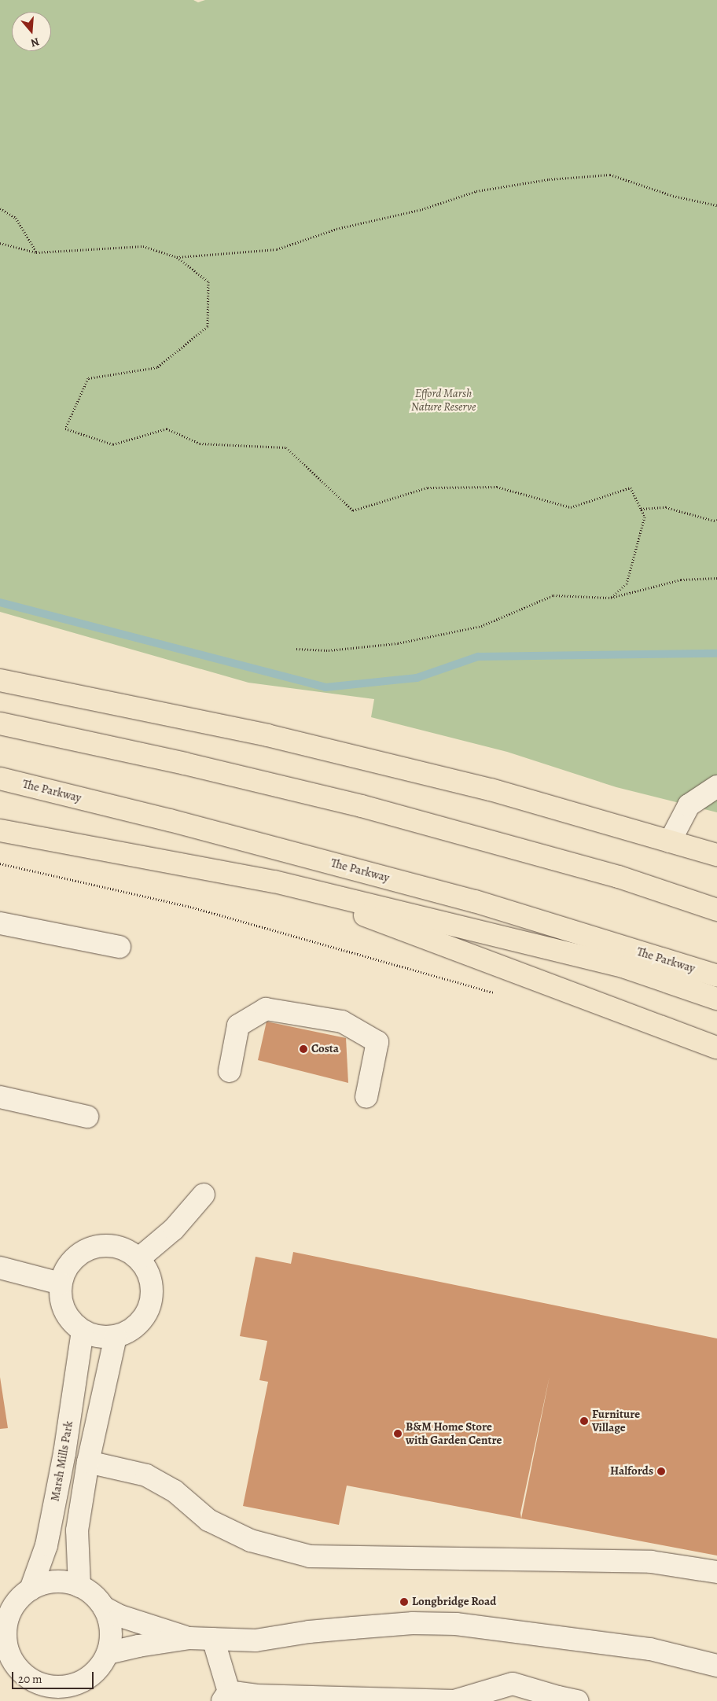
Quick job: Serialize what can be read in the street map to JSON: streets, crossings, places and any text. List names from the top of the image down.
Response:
{
  "streets": {
    "highway": ["The Parkway"],
    "street": ["Marsh Mills Park"]
  },
  "parks": ["Efford Marsh Nature Reserve"],
  "places": [
    "Costa",
    "Furniture Village",
    "B&M Home Store with Garden Centre",
    "Halfords",
    "Longbridge Road"
  ],
  "scale_bar": "20 m",
  "north": "bottom"
}
